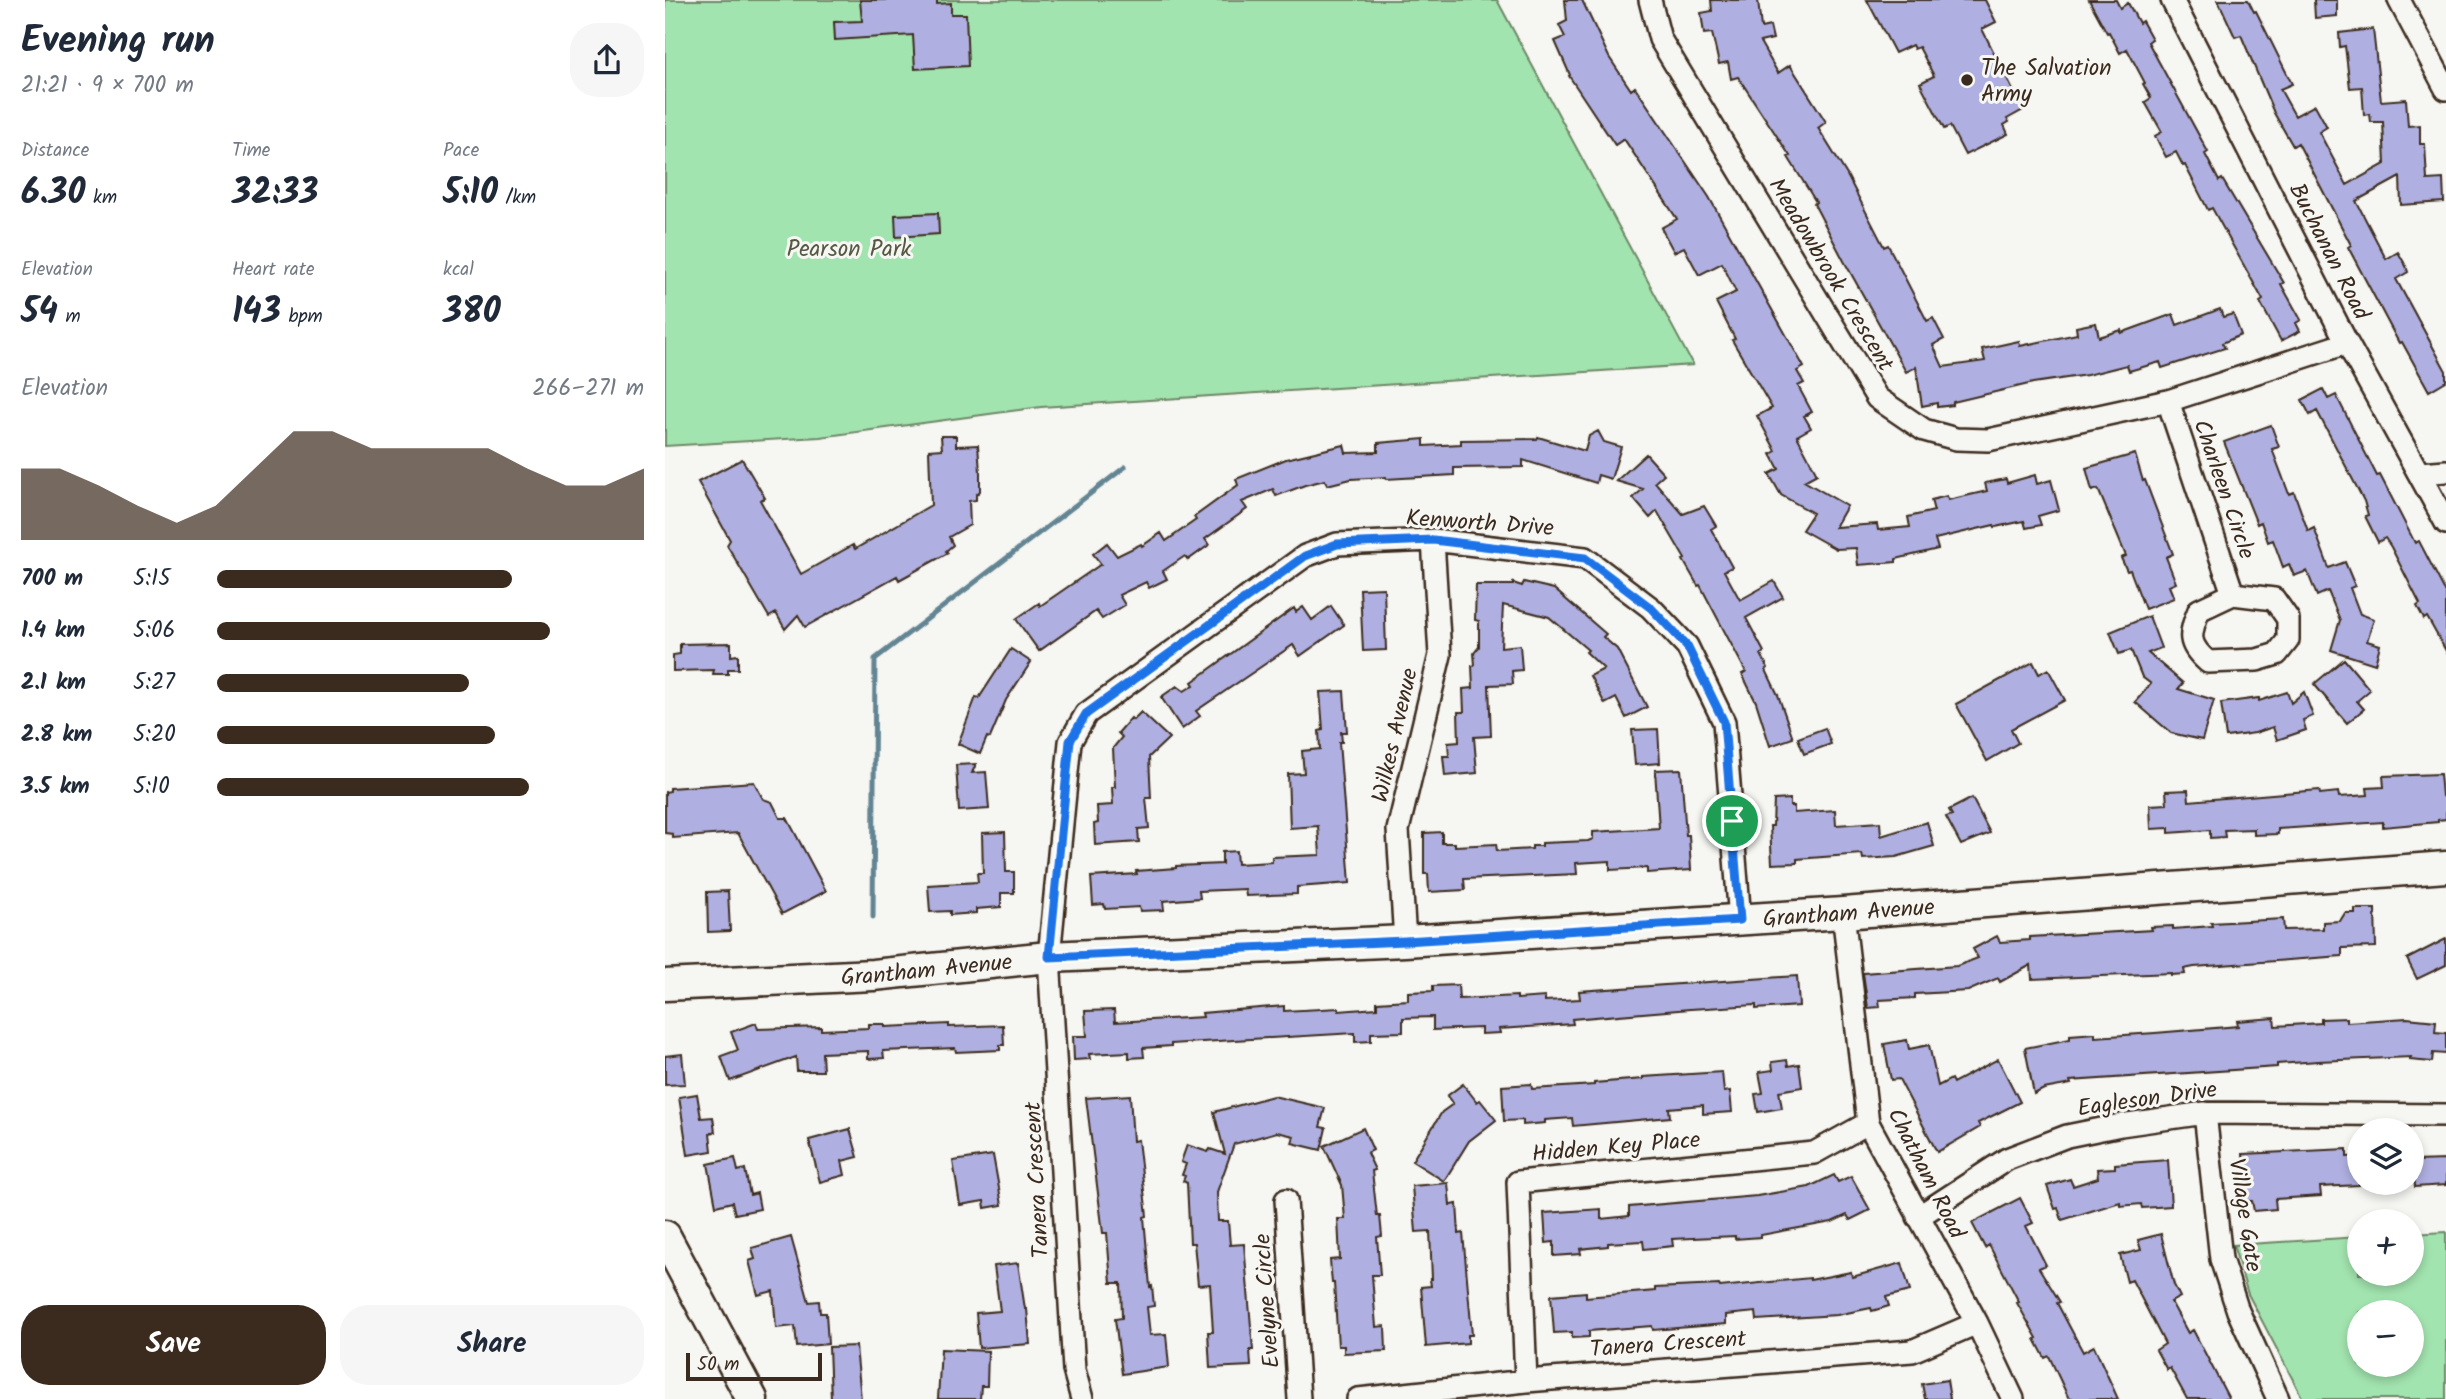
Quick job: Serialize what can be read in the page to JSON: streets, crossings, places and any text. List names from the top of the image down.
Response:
{
  "streets": {
    "street": [
      "Buchanan Road",
      "Meadowbrook Crescent",
      "Charleen Circle",
      "Kenworth Drive",
      "Wilkes Avenue",
      "Grantham Avenue",
      "Eagleson Drive",
      "Hidden Key Place",
      "Chatham Road",
      "Tanera Crescent",
      "Village Gate",
      "Evelyne Circle"
    ]
  },
  "crossings": [
    ["Buchanan Road", "Meadowbrook Crescent"],
    ["Meadowbrook Crescent", "Charleen Circle"],
    ["Kenworth Drive", "Wilkes Avenue"],
    ["Kenworth Drive", "Grantham Avenue"],
    ["Kenworth Drive", "Tanera Crescent"],
    ["Wilkes Avenue", "Grantham Avenue"],
    ["Grantham Avenue", "Chatham Road"],
    ["Grantham Avenue", "Tanera Crescent"],
    ["Eagleson Drive", "Chatham Road"],
    ["Eagleson Drive", "Village Gate"],
    ["Hidden Key Place", "Chatham Road"],
    ["Hidden Key Place", "Tanera Crescent"],
    ["Chatham Road", "Tanera Crescent"]
  ],
  "parks": ["Pearson Park"],
  "places": ["The Salvation Army"],
  "scale_bar": "50 m",
  "page": {
    "heading": ["Evening run", "21:21 · 9 × 700 m"],
    "stats": [
      ["Distance", "6.30 km"],
      ["Time", "32:33"],
      ["Pace", "5:10 /km"],
      ["Elevation", "54 m"],
      ["Heart rate", "143 bpm"],
      ["kcal", "380"]
    ],
    "chart": ["Elevation", "266–271 m"],
    "list": [
      {
        "name": "700 m",
        "note": "5:15"
      },
      {
        "name": "1.4 km",
        "note": "5:06"
      },
      {
        "name": "2.1 km",
        "note": "5:27"
      },
      {
        "name": "2.8 km",
        "note": "5:20"
      },
      {
        "name": "3.5 km",
        "note": "5:10"
      }
    ],
    "map_buttons": ["+", "−"],
    "buttons": ["Save", "Share"],
    "scale": "50 m"
  }
}
